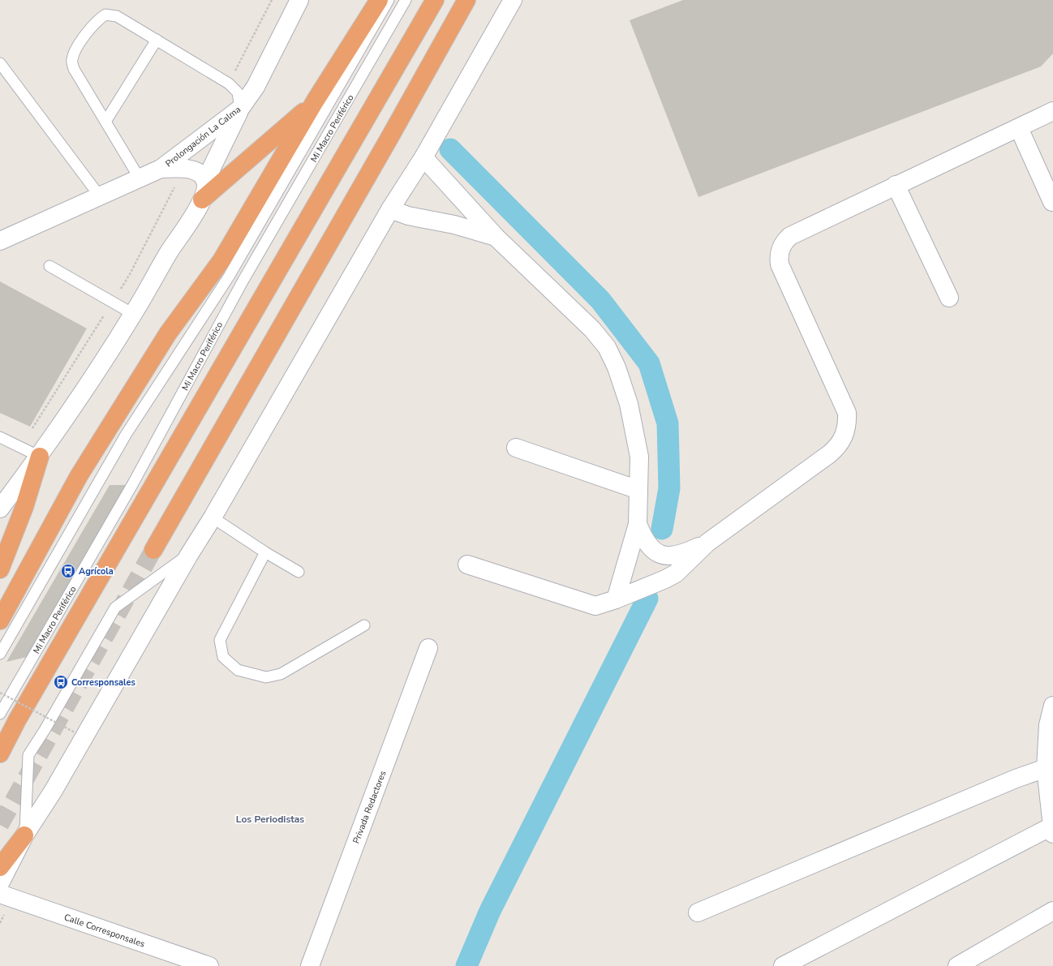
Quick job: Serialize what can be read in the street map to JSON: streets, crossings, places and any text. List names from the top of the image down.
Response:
{
  "streets": {
    "street": ["Prolongación La Calma", "Privada Redactores", "Calle Corresponsales"],
    "lane": ["Mi Macro Periférico"]
  },
  "districts": ["Los Periodistas"],
  "places": {
    "bus stop": ["Agrícola", "Corresponsales"]
  }
}
